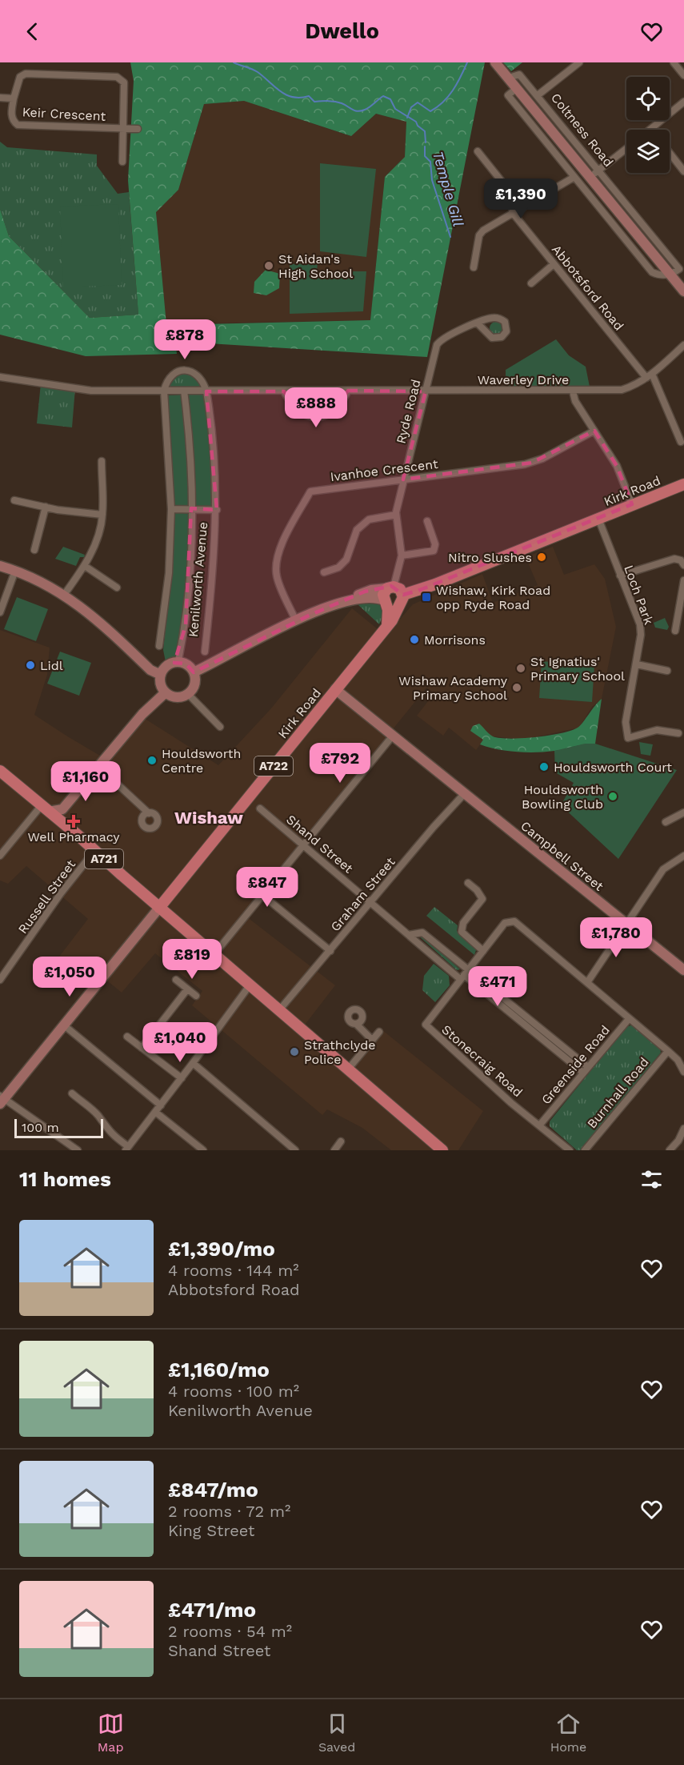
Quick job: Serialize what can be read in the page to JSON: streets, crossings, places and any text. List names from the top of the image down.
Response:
{
  "streets": {
    "main road": ["Kirk Road", "A722", "A721"],
    "street": [
      "Keir Crescent",
      "Coltness Road",
      "Abbotsford Road",
      "Waverley Drive",
      "Ryde Road",
      "Ivanhoe Crescent",
      "Kenilworth Avenue",
      "Loch Park",
      "Shand Street",
      "Campbell Street",
      "Graham Street",
      "Russell Street",
      "Stonecraig Road",
      "Greenside Road",
      "Burnhall Road"
    ]
  },
  "crossings": [
    ["Abbotsford Road", "Waverley Drive"],
    ["Waverley Drive", "Ryde Road"],
    ["Waverley Drive", "Kenilworth Avenue"],
    ["Ryde Road", "Ivanhoe Crescent"],
    ["Ryde Road", "Kirk Road"],
    ["Kirk Road", "Loch Park"],
    ["Kirk Road", "Campbell Street"],
    ["Kirk Road", "A721"],
    ["Shand Street", "Graham Street"],
    ["Shand Street", "Stonecraig Road"],
    ["Shand Street", "Greenside Road"],
    ["Campbell Street", "Graham Street"],
    ["A721", "Graham Street"],
    ["A721", "Russell Street"],
    ["Stonecraig Road", "Greenside Road"],
    ["Stonecraig Road", "Burnhall Road"]
  ],
  "districts": ["Wishaw"],
  "water": ["Temple Gill"],
  "places": {
    "other": [
      "St Aidan's High School",
      "Nitro Slushes",
      "Morrisons",
      "Lidl",
      "St Ignatius' Primary School",
      "Wishaw Academy Primary School",
      "Houldsworth Centre",
      "Houldsworth Court",
      "Houldsworth Bowling Club",
      "Strathclyde Police"
    ],
    "transit": ["Wishaw, Kirk Road opp Ryde Road"],
    "health": ["Well Pharmacy"]
  },
  "scale_bar": "100 m",
  "page": {
    "header": "Dwello",
    "price": [
      "£1,390",
      "£878",
      "£888",
      "£792",
      "£1,160",
      "£847",
      "£1,780",
      "£819",
      "£1,050",
      "£471",
      "£1,040"
    ],
    "scale": "100 m",
    "heading": "11 homes",
    "list": [
      {
        "name": "£1,390/mo",
        "note": "4 rooms · 144 m² · Abbotsford Road"
      },
      {
        "name": "£1,160/mo",
        "note": "4 rooms · 100 m² · Kenilworth Avenue"
      },
      {
        "name": "£847/mo",
        "note": "2 rooms · 72 m² · King Street"
      },
      {
        "name": "£471/mo",
        "note": "2 rooms · 54 m² · Shand Street"
      }
    ],
    "tabs": ["Map", "Saved", "Home"]
  }
}
